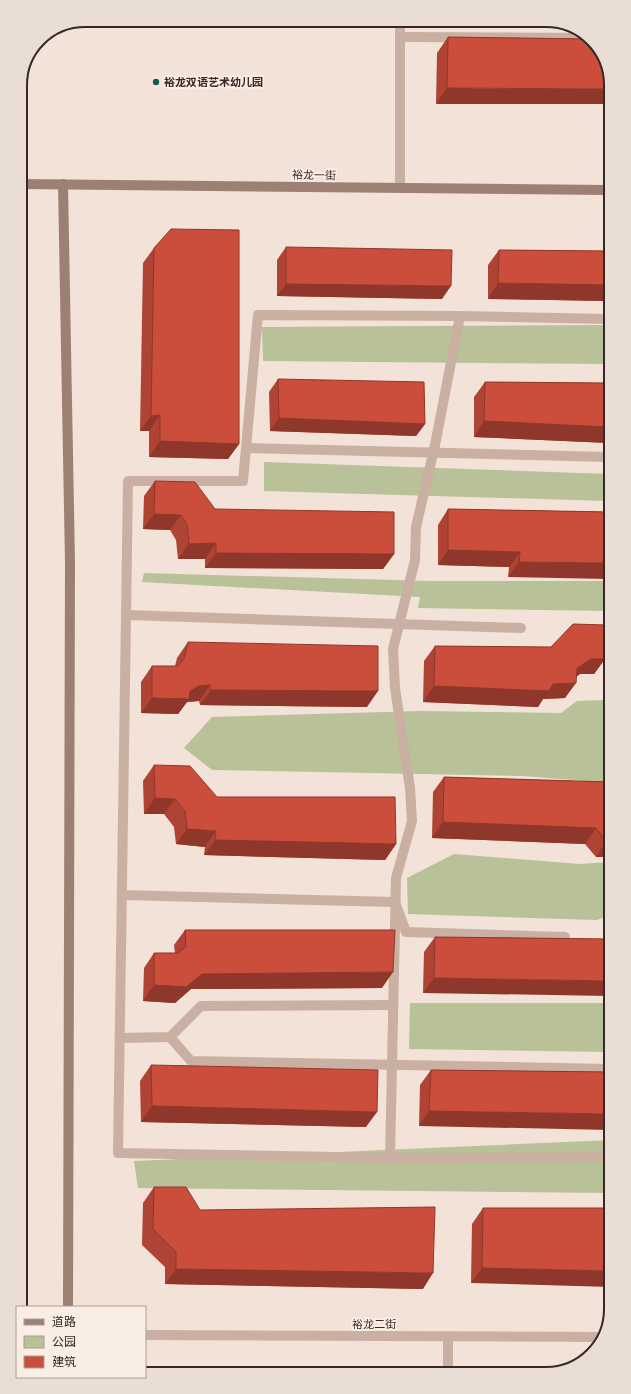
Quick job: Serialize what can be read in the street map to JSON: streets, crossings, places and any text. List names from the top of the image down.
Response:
{
  "streets": {
    "street": ["裕龙一街", "裕龙二街"]
  },
  "places": ["裕龙双语艺术幼儿园"],
  "legend": ["道路", "公园", "建筑"]
}
